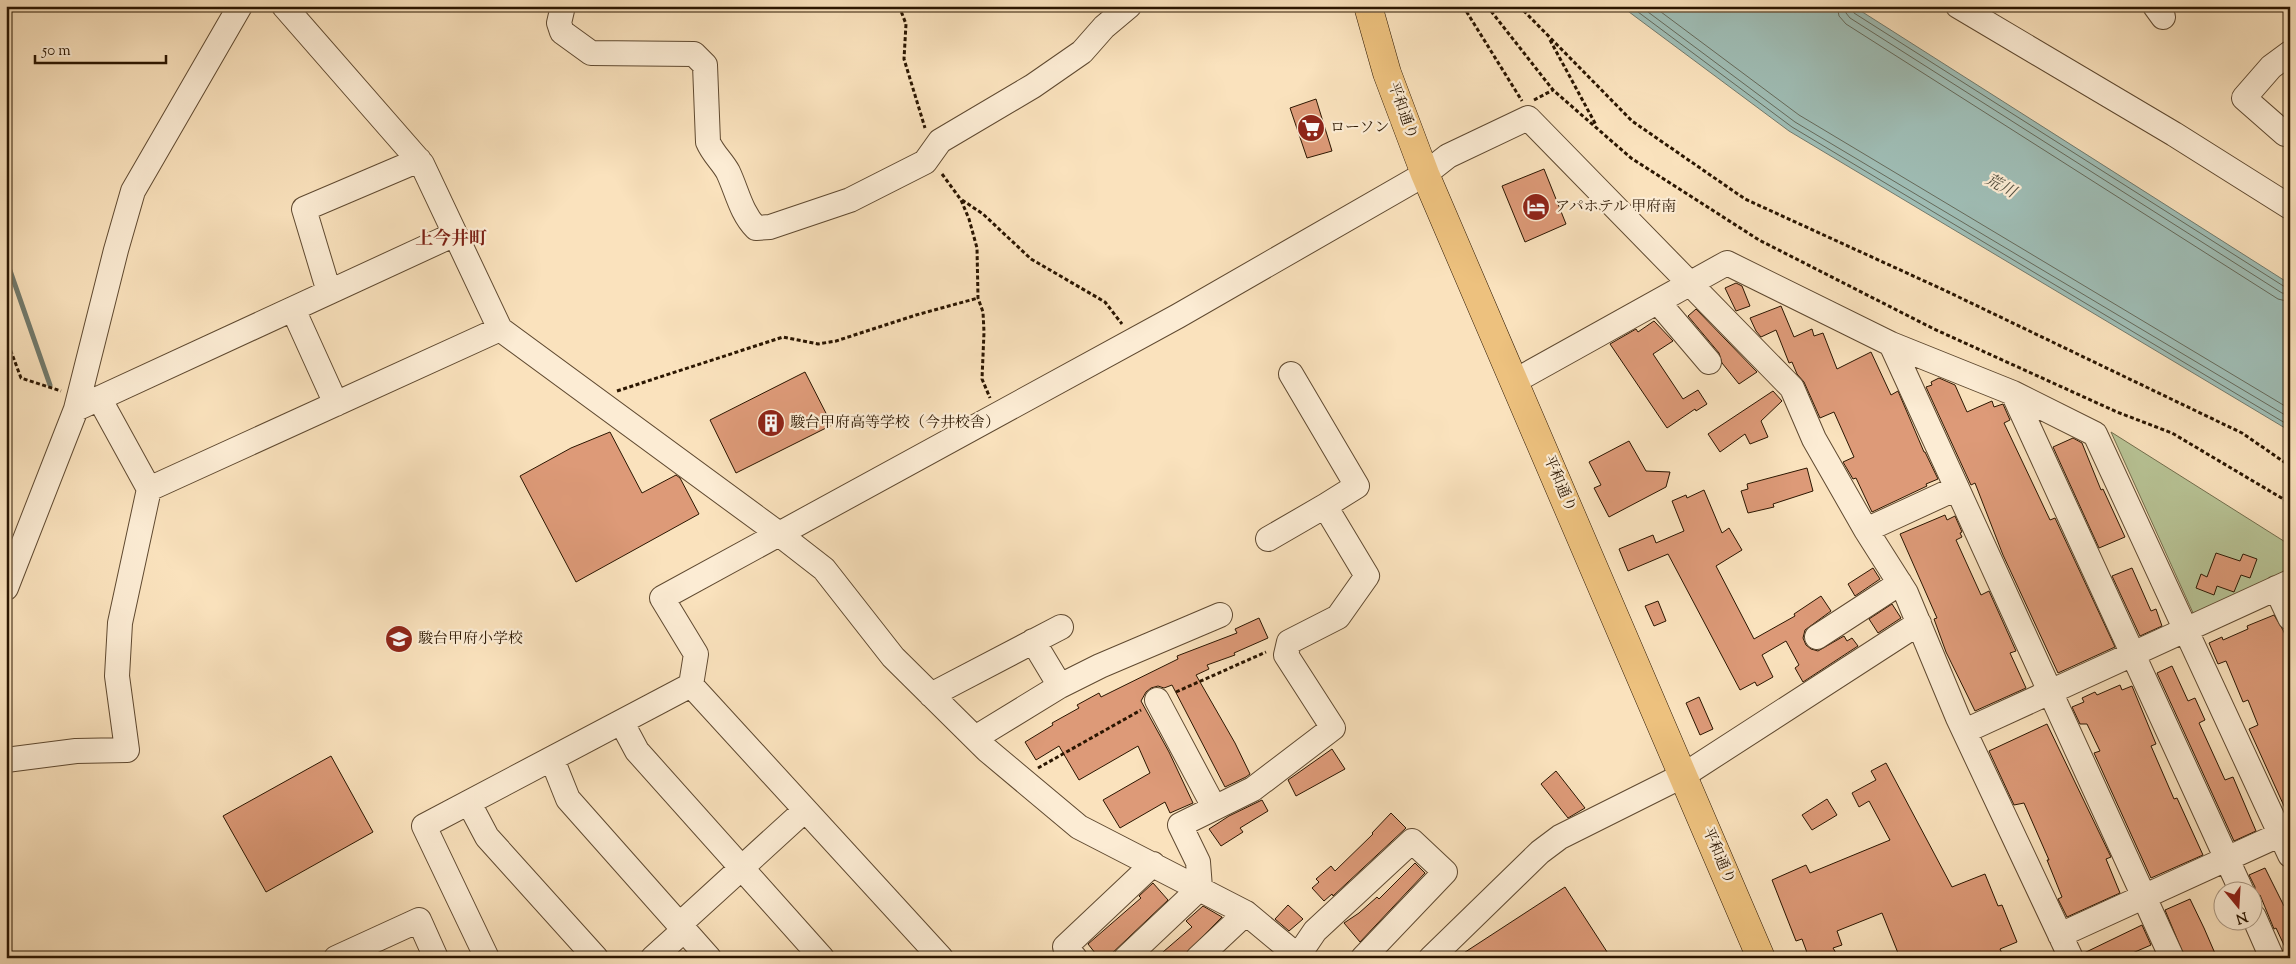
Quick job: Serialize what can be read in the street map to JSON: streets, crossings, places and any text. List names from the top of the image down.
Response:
{
  "streets": {
    "highway": ["平和通り"]
  },
  "districts": ["上今井町"],
  "water": ["荒川"],
  "places": {
    "supermarket": ["ローソン"],
    "hotel": ["アパホテル 甲府南"],
    "building": ["駿台甲府高等学校（今井校舎）"],
    "school or university": ["駿台甲府小学校"]
  },
  "scale_bar": "50 m",
  "north": "bottom"
}
